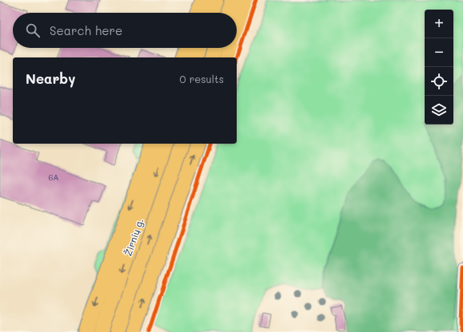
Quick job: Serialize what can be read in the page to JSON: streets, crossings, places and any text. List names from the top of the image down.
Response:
{
  "streets": {
    "highway": ["Žirnių g."]
  },
  "house_numbers": ["6A"],
  "page": {
    "map_buttons": ["+", "−"],
    "search": "Search here",
    "heading": ["Nearby", "0 results"]
  }
}
